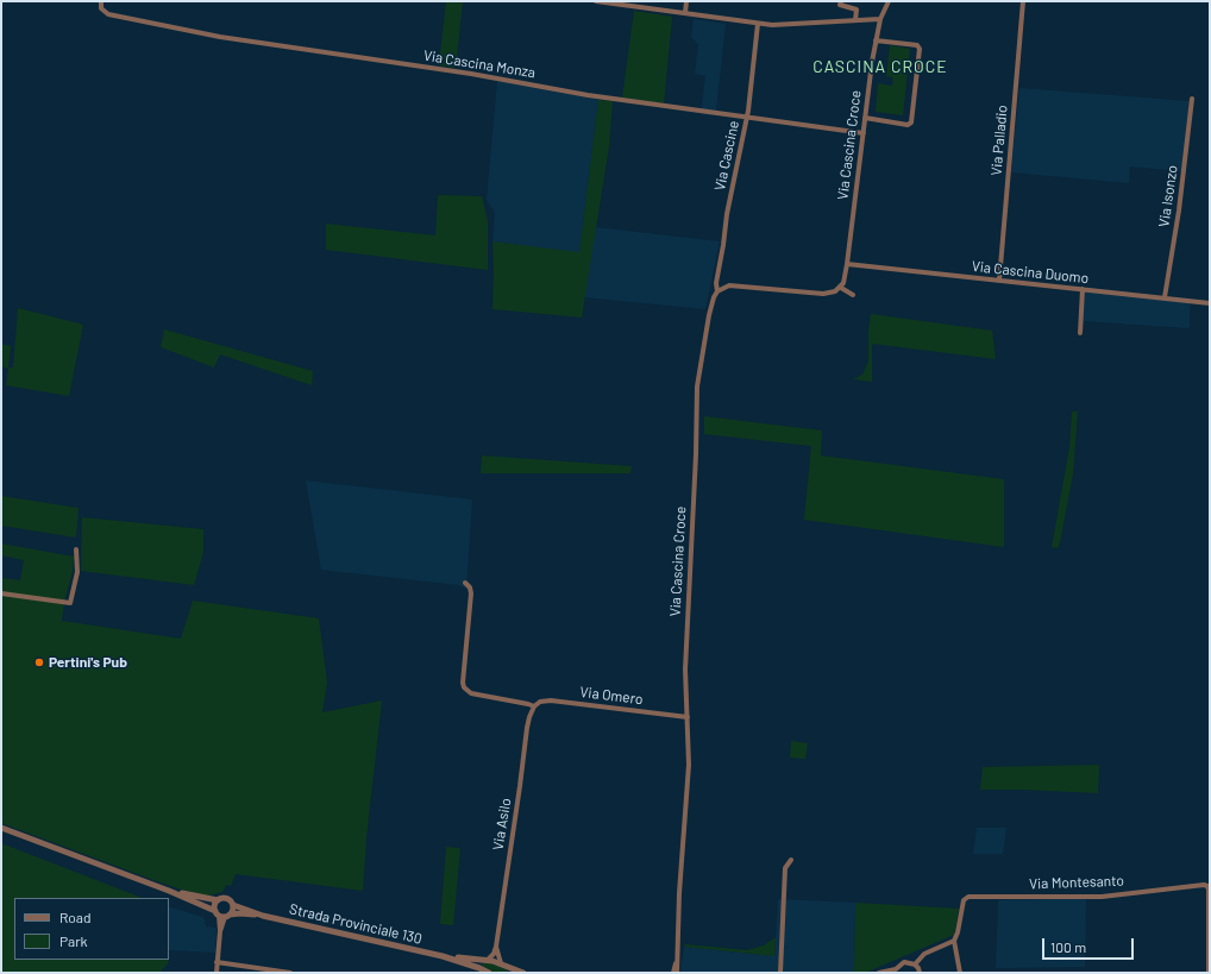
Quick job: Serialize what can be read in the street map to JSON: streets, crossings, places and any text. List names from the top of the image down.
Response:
{
  "streets": {
    "street": [
      "Via Cascina Monza",
      "Via Palladio",
      "Via Cascina Croce",
      "Via Cascine",
      "Via Isonzo",
      "Via Cascina Duomo",
      "Via Omero",
      "Via Asilo",
      "Via Montesanto",
      "Strada Provinciale 130"
    ]
  },
  "crossings": [
    ["Via Cascina Monza", "Via Cascina Croce"],
    ["Via Cascina Monza", "Via Cascine"],
    ["Via Palladio", "Via Cascina Duomo"],
    ["Via Cascina Croce", "Via Cascine"],
    ["Via Cascina Croce", "Via Cascina Duomo"],
    ["Via Cascina Croce", "Via Omero"],
    ["Via Isonzo", "Via Cascina Duomo"],
    ["Via Omero", "Via Asilo"],
    ["Via Asilo", "Strada Provinciale 130"]
  ],
  "districts": ["CASCINA CROCE"],
  "places": ["Pertini's Pub"],
  "legend": ["Road", "Park"],
  "scale_bar": "100 m"
}
